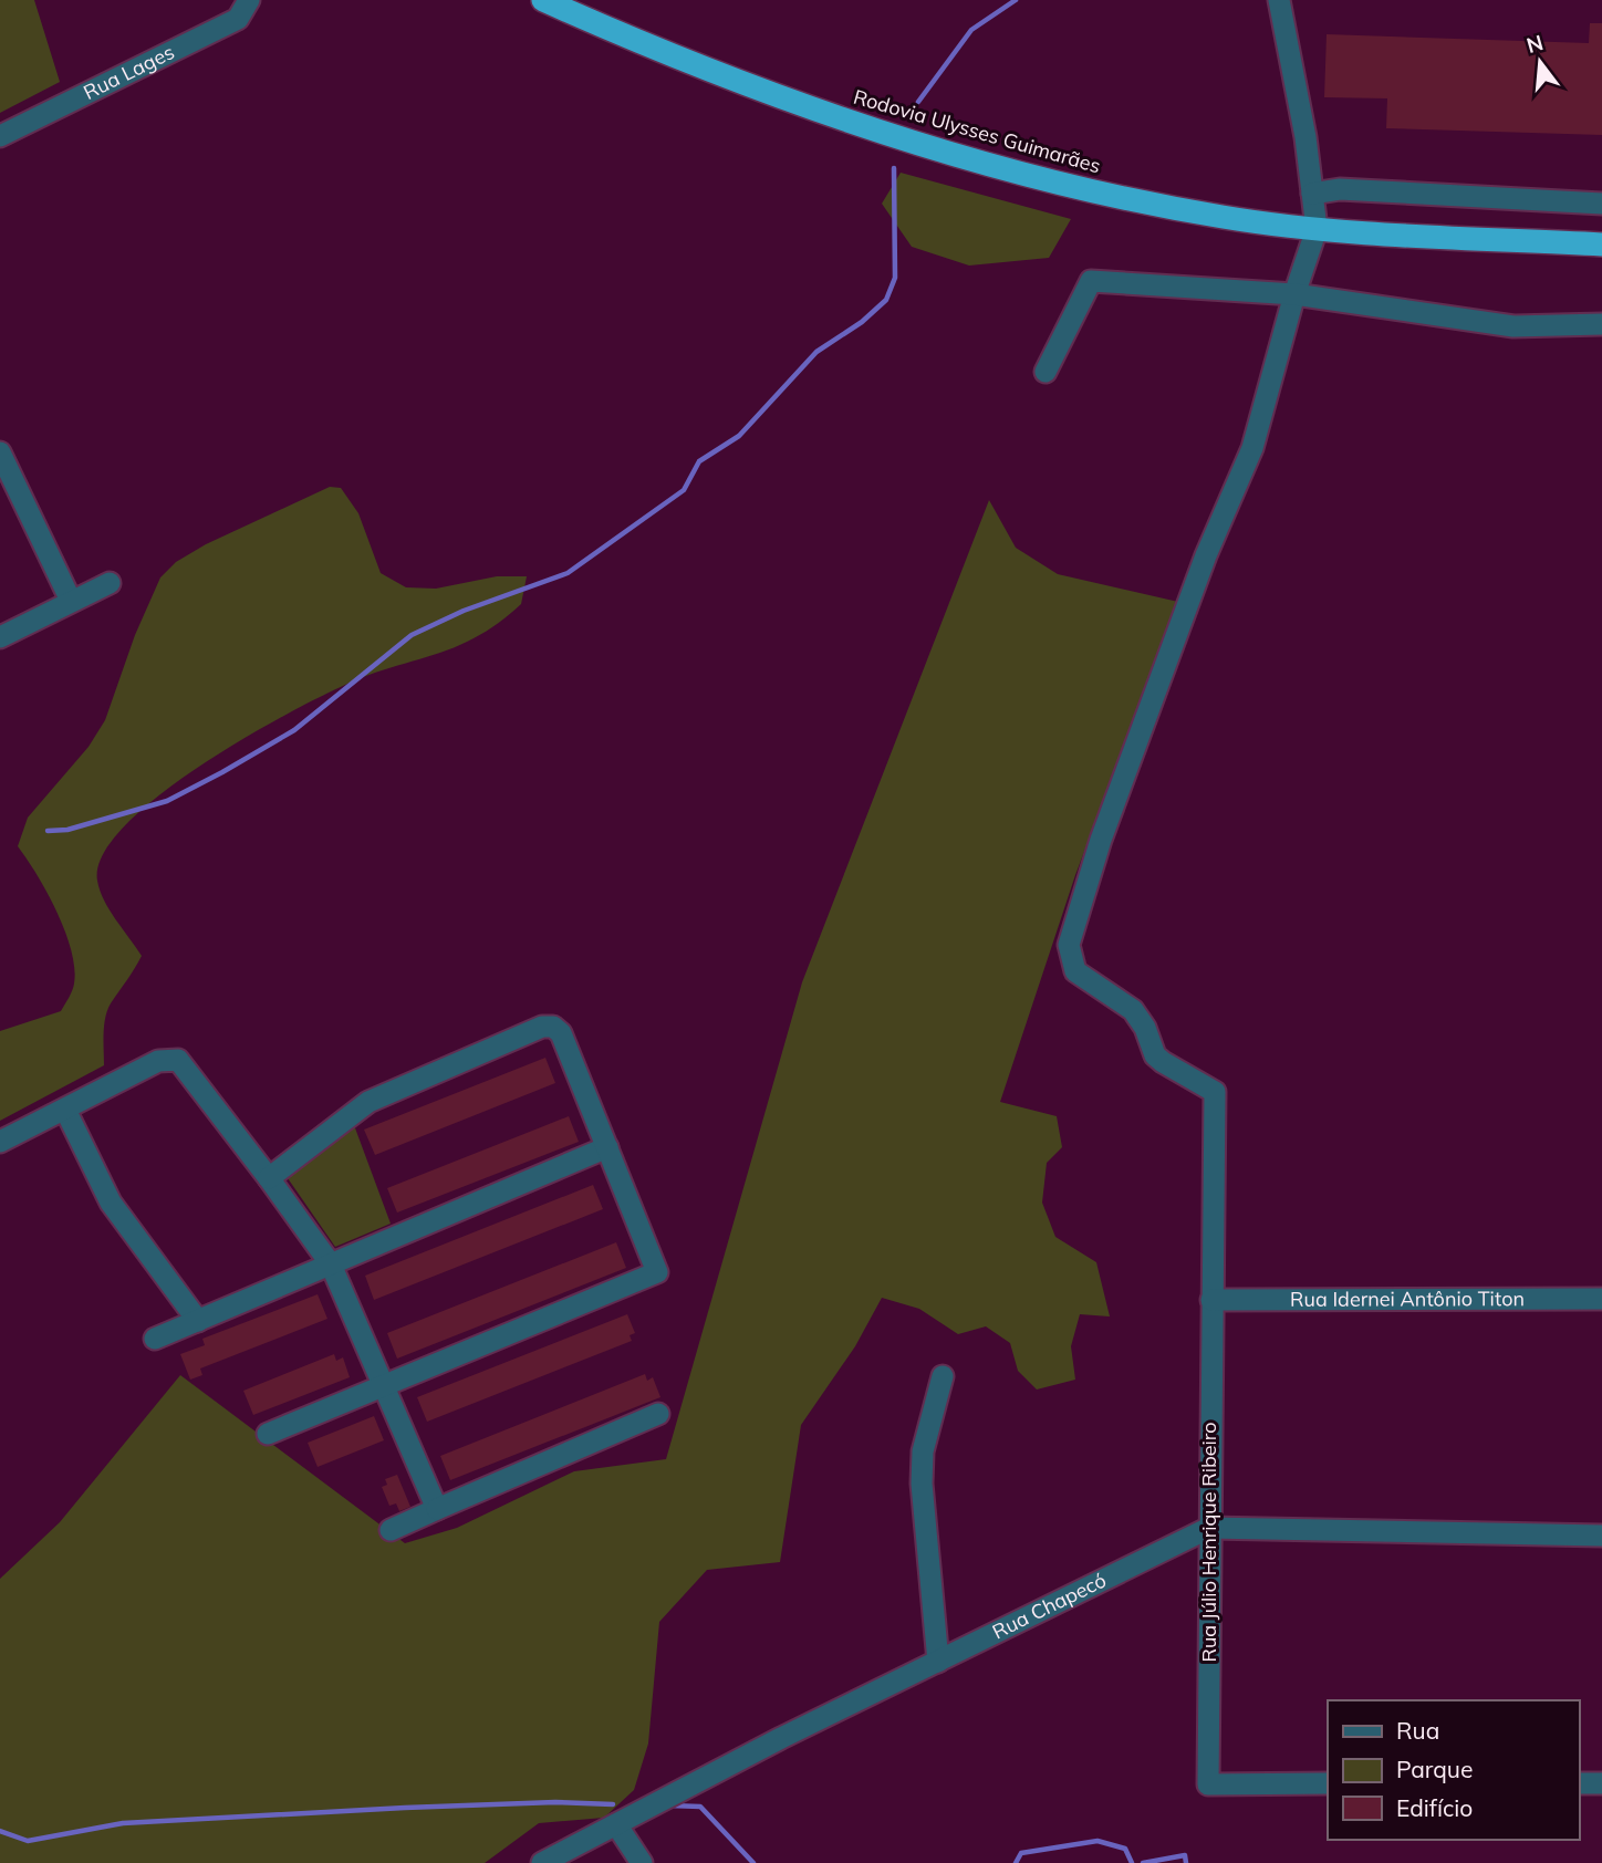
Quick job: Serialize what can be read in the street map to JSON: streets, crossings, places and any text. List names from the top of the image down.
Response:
{
  "streets": {
    "highway": ["Rodovia Ulysses Guimarães"],
    "street": [
      "Rua Lages",
      "Rua Idernei Antônio Titon",
      "Rua Júlio Henrique Ribeiro",
      "Rua Chapecó"
    ]
  },
  "crossings": [
    ["Rua Idernei Antônio Titon", "Rua Júlio Henrique Ribeiro"],
    ["Rua Júlio Henrique Ribeiro", "Rua Chapecó"]
  ],
  "legend": ["Rua", "Parque", "Edifício"],
  "north": "top"
}
